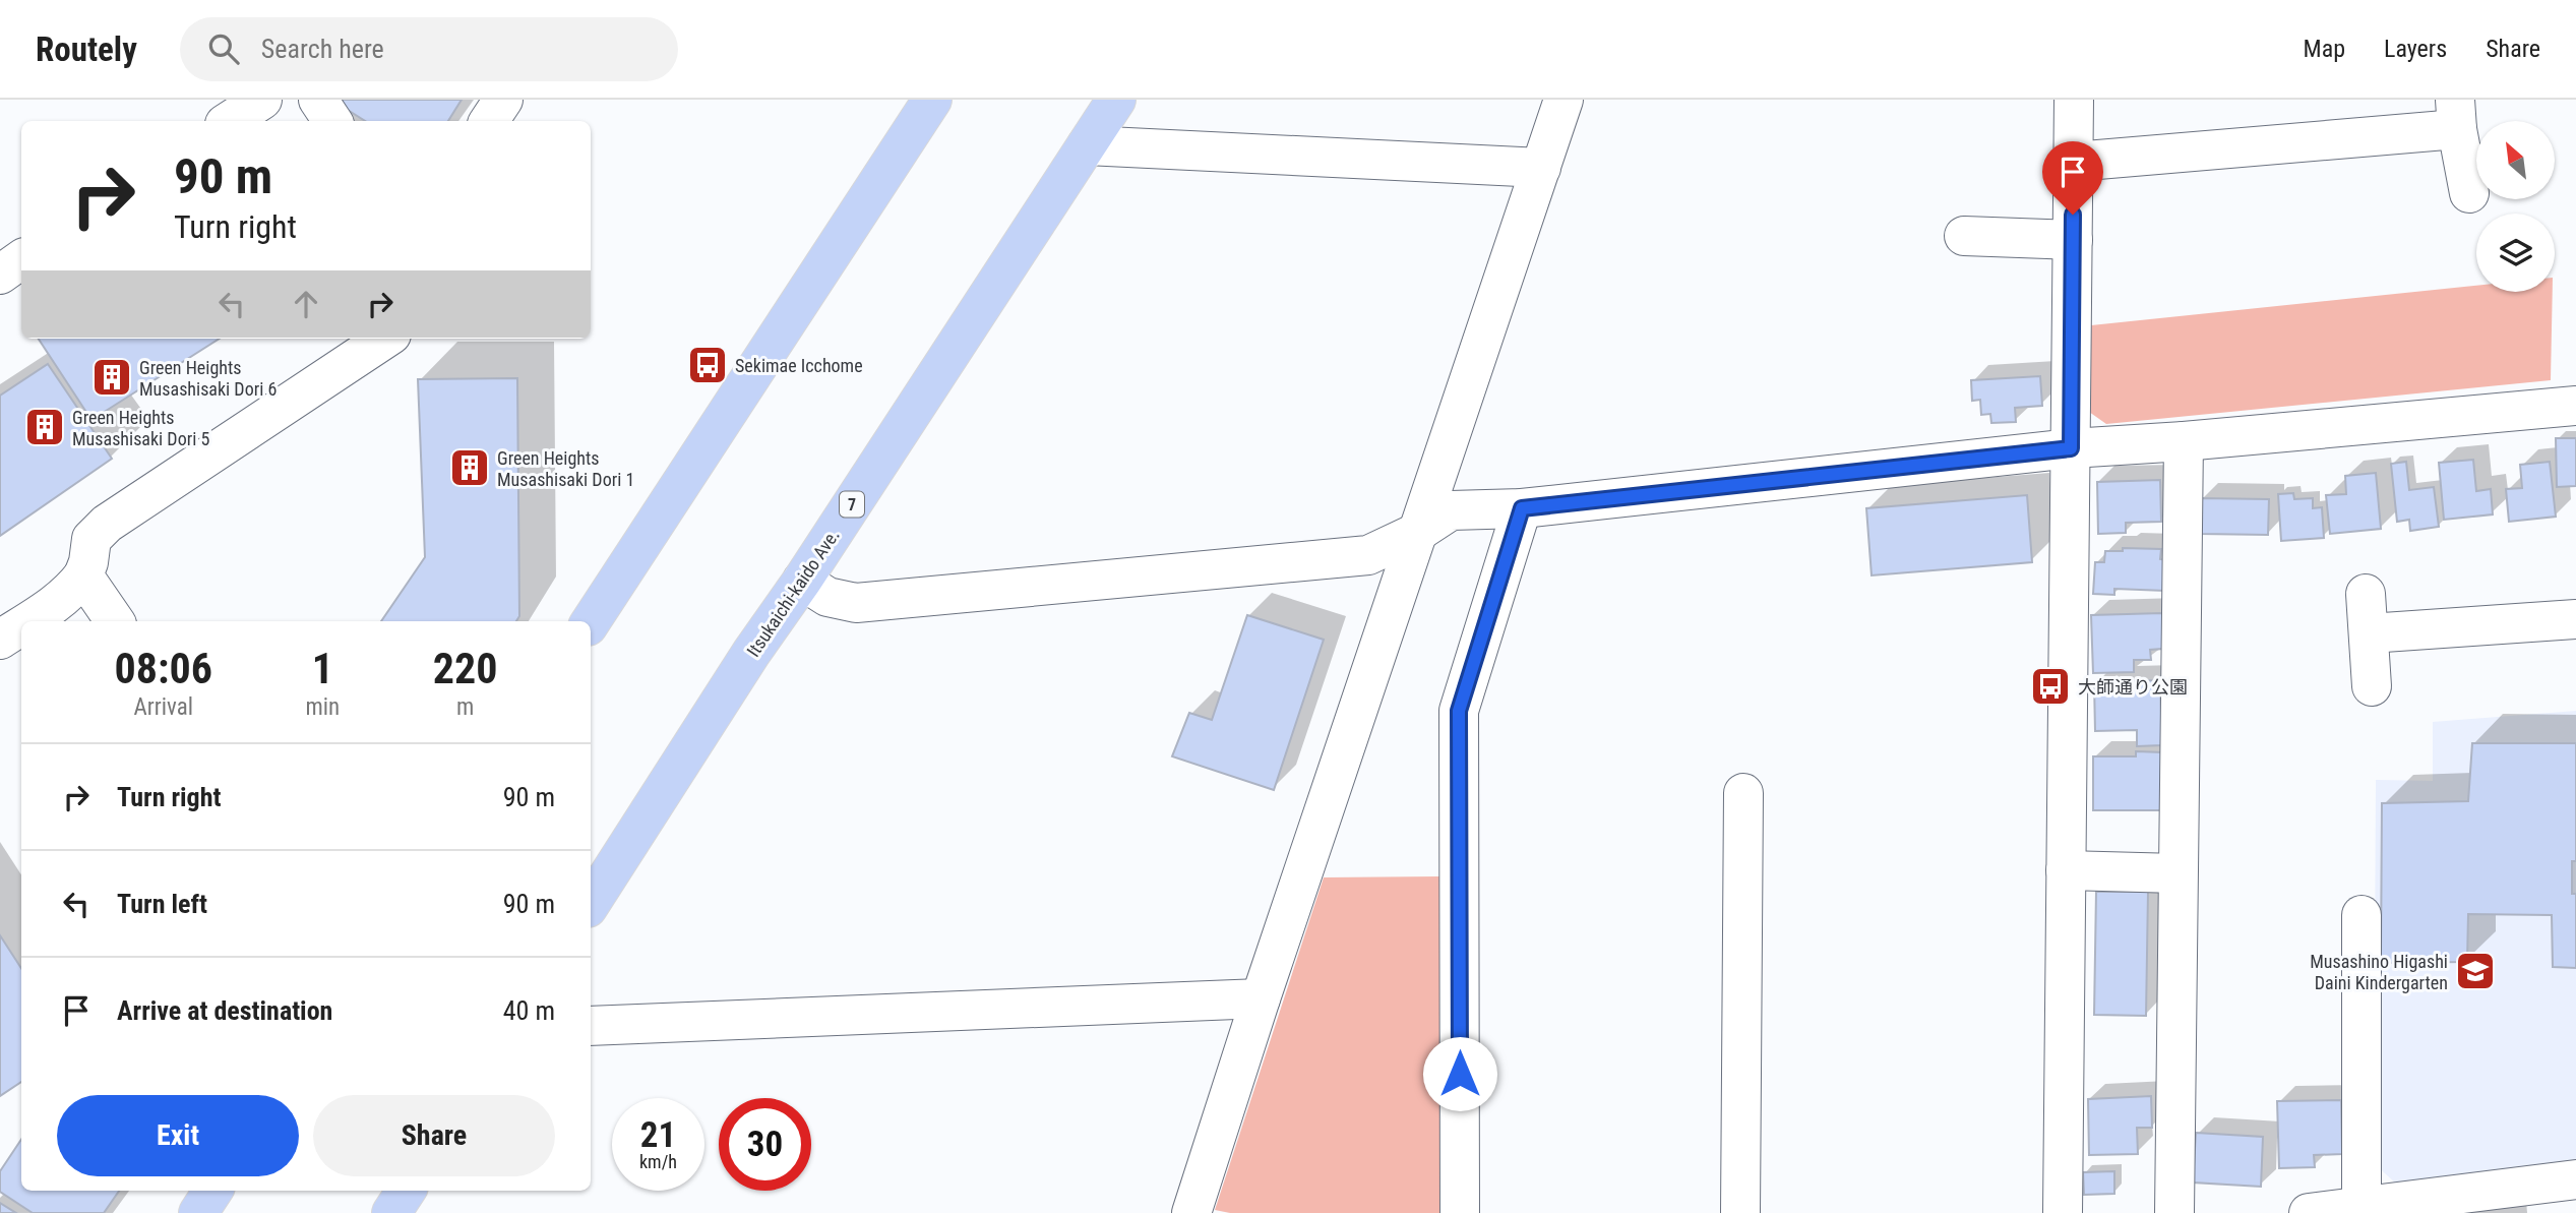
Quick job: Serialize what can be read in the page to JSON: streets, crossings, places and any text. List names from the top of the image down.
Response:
{
  "streets": {
    "main road": ["7", "Itsukaichi-kaido Ave."]
  },
  "places": {
    "bus stop": ["Sekimae Icchome", "大師通り公園"],
    "building": ["Green Heights Musashisaki Dori 6", "Green Heights Musashisaki Dori 5", "Green Heights Musashisaki Dori 1"],
    "school or university": ["Musashino Higashi Daini Kindergarten"]
  },
  "north": "top left",
  "page": {
    "header": "Routely",
    "search": "Search here",
    "nav": ["Map", "Layers", "Share"],
    "turn": ["90 m", "Turn right"],
    "eta": [
      "08:06",
      "Arrival",
      "1",
      "min",
      "220",
      "m"
    ],
    "list": [
      {
        "name": "Turn right",
        "value": "90 m"
      },
      {
        "name": "Turn left",
        "value": "90 m"
      },
      {
        "name": "Arrive at destination",
        "value": "40 m"
      }
    ],
    "buttons": ["Exit", "Share"],
    "speed": "21 km/h",
    "limit": "30"
  }
}
